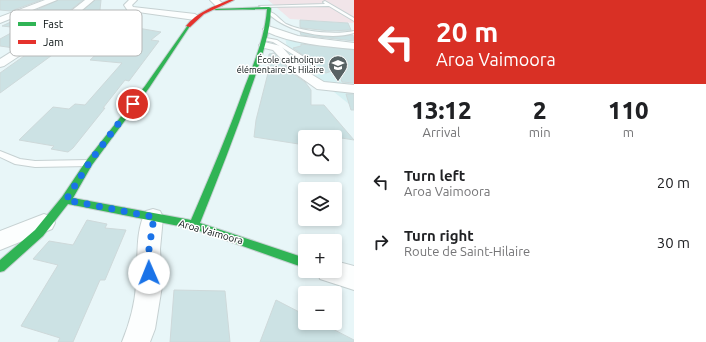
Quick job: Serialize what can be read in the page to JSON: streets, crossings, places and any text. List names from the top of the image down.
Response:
{
  "streets": {
    "street": ["Aroa Vaimoora"]
  },
  "places": {
    "school or university": ["École catholique élémentaire St Hilaire"]
  },
  "legend": ["Fast", "Jam"],
  "page": {
    "turn": ["20 m", "Aroa Vaimoora"],
    "eta": [
      "13:12",
      "Arrival",
      "2",
      "min",
      "110",
      "m"
    ],
    "map_buttons": ["+", "−"],
    "list": [
      {
        "name": "Turn left",
        "note": "Aroa Vaimoora",
        "value": "20 m"
      },
      {
        "name": "Turn right",
        "note": "Route de Saint-Hilaire",
        "value": "30 m"
      }
    ]
  }
}
